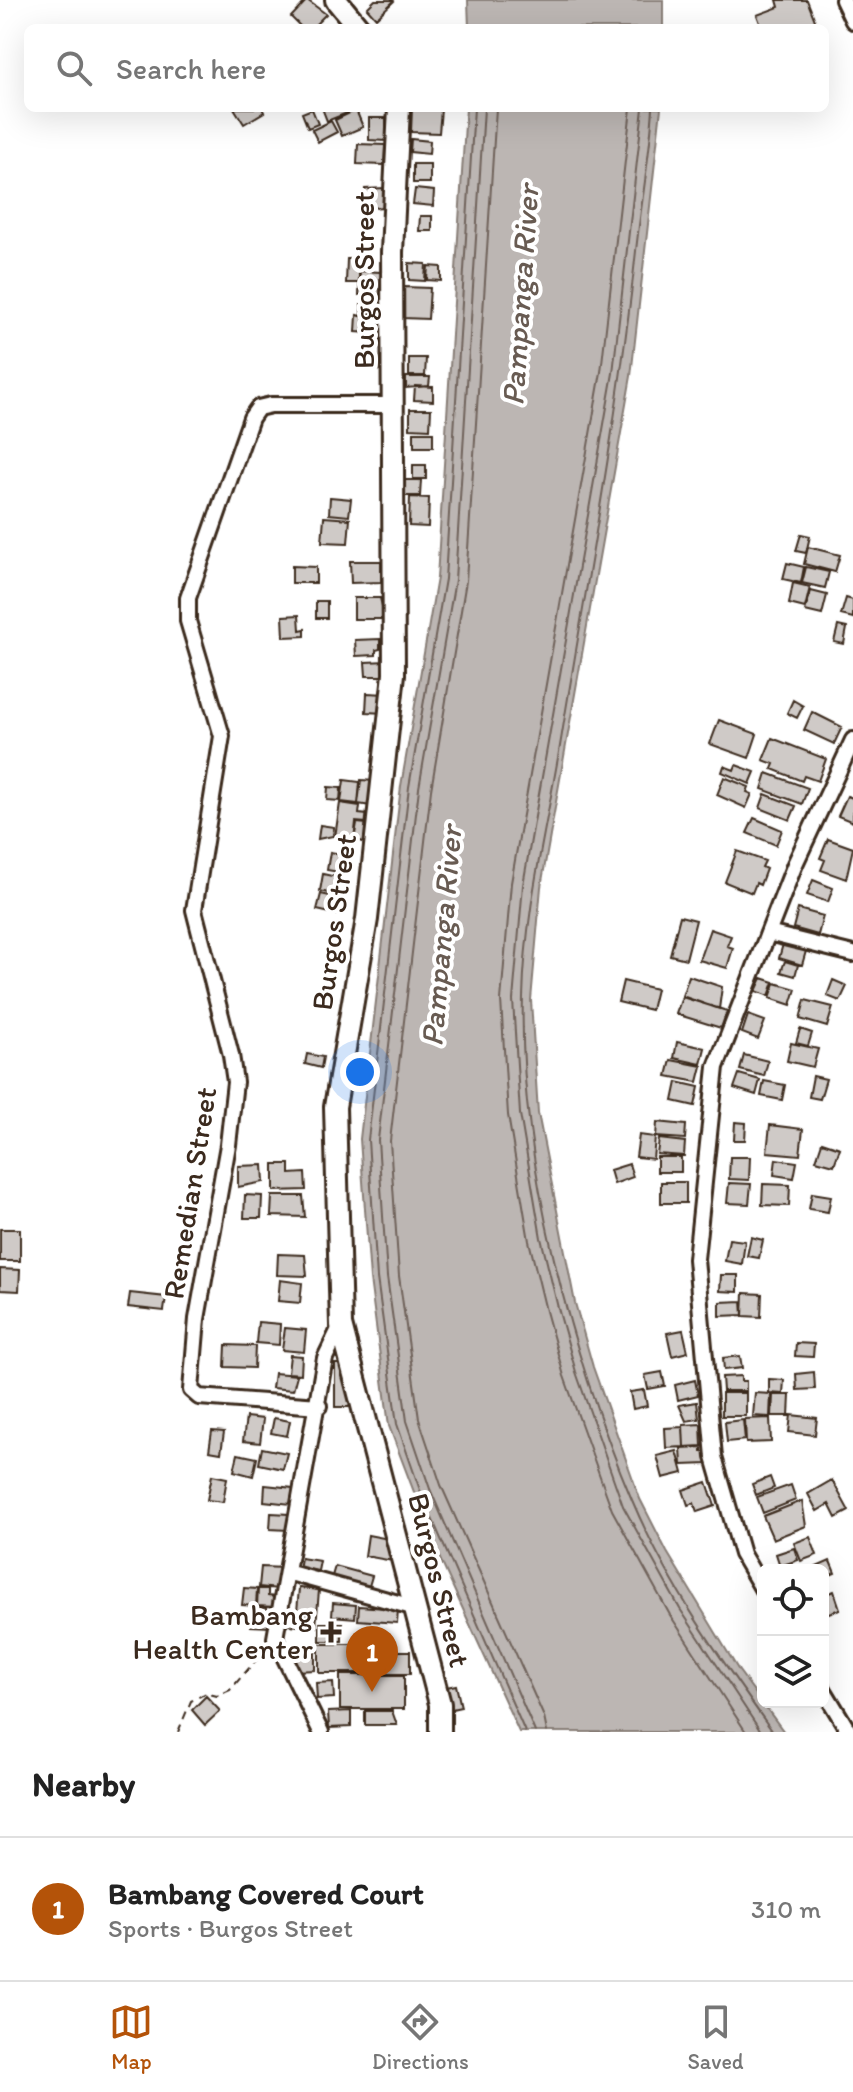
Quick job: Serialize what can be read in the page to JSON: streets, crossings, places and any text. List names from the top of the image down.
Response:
{
  "streets": {
    "street": ["Burgos Street", "Remedian Street"]
  },
  "crossings": [
    ["Burgos Street", "Remedian Street"]
  ],
  "water": ["Pampanga River"],
  "places": {
    "health": ["Bambang Health Center"]
  },
  "page": {
    "search": "Search here",
    "pins": "1",
    "heading": "Nearby",
    "list": [
      {
        "mark": "1",
        "name": "Bambang Covered Court",
        "note": "Sports · Burgos Street",
        "value": "310 m"
      }
    ],
    "nav": ["Map", "Directions", "Saved"]
  }
}
